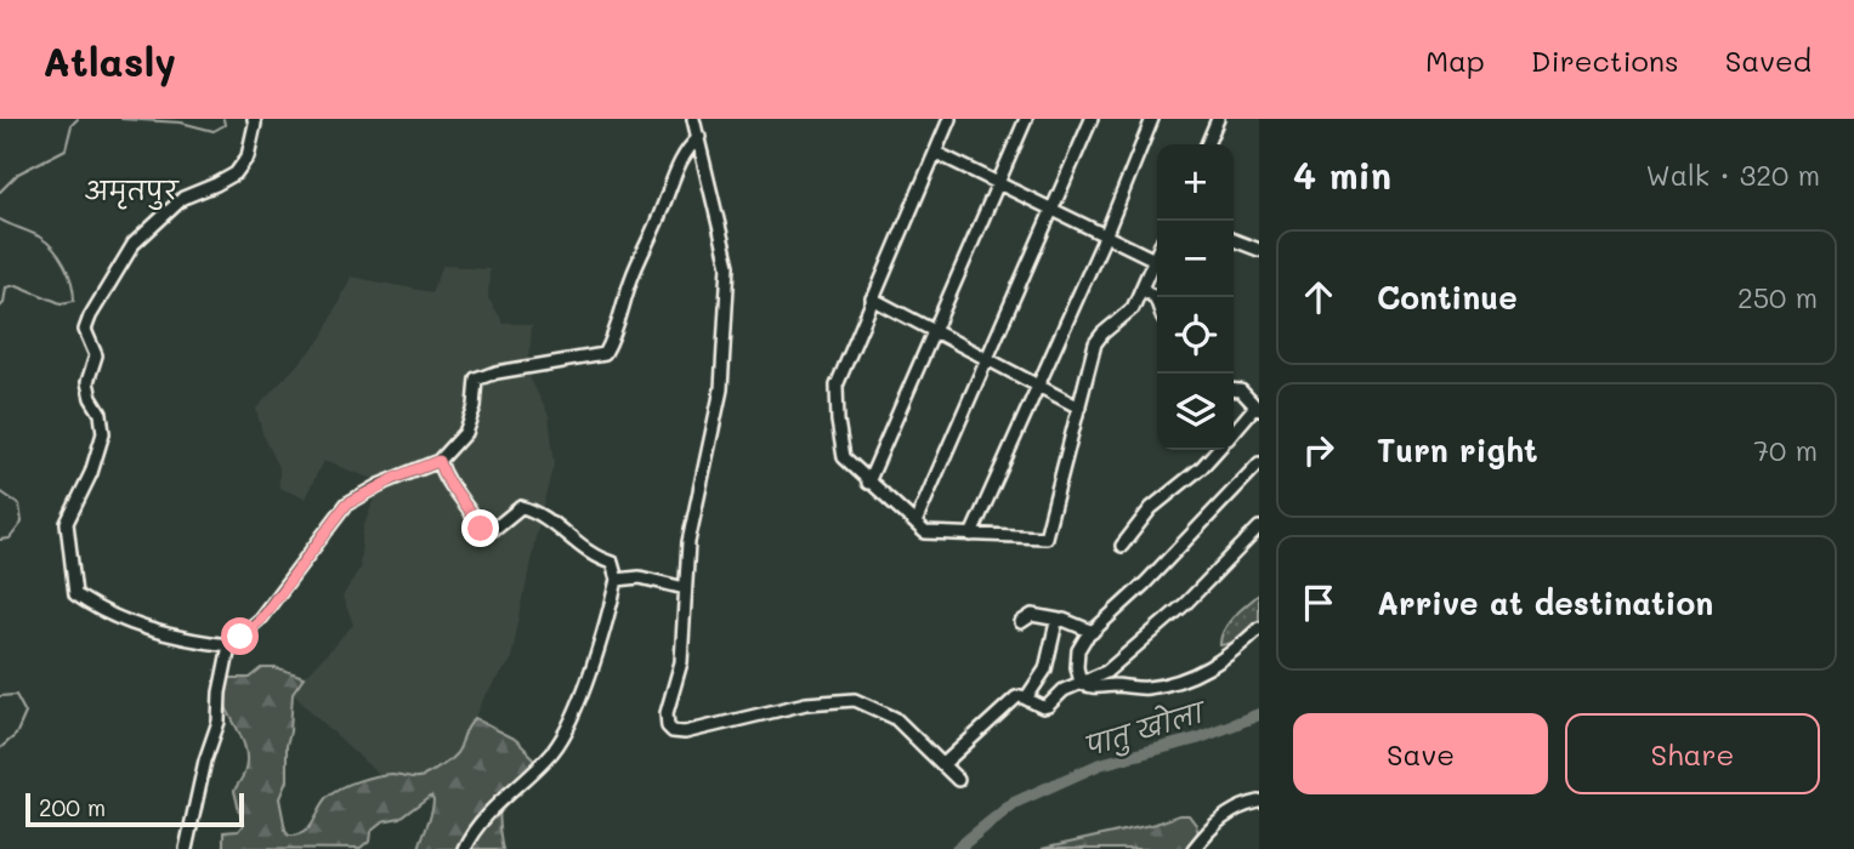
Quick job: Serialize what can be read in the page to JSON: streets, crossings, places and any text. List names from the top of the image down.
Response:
{
  "districts": ["अमृतपुर"],
  "water": ["पातु खोला"],
  "scale_bar": "200 m",
  "page": {
    "header": "Atlasly",
    "nav": ["Map", "Directions", "Saved"],
    "heading": ["4 min", "Walk · 320 m"],
    "map_buttons": ["+", "−"],
    "list": [
      ["Continue", "250 m"],
      ["Turn right", "70 m"],
      "Arrive at destination"
    ],
    "buttons": ["Save", "Share"],
    "scale": "200 m"
  }
}
